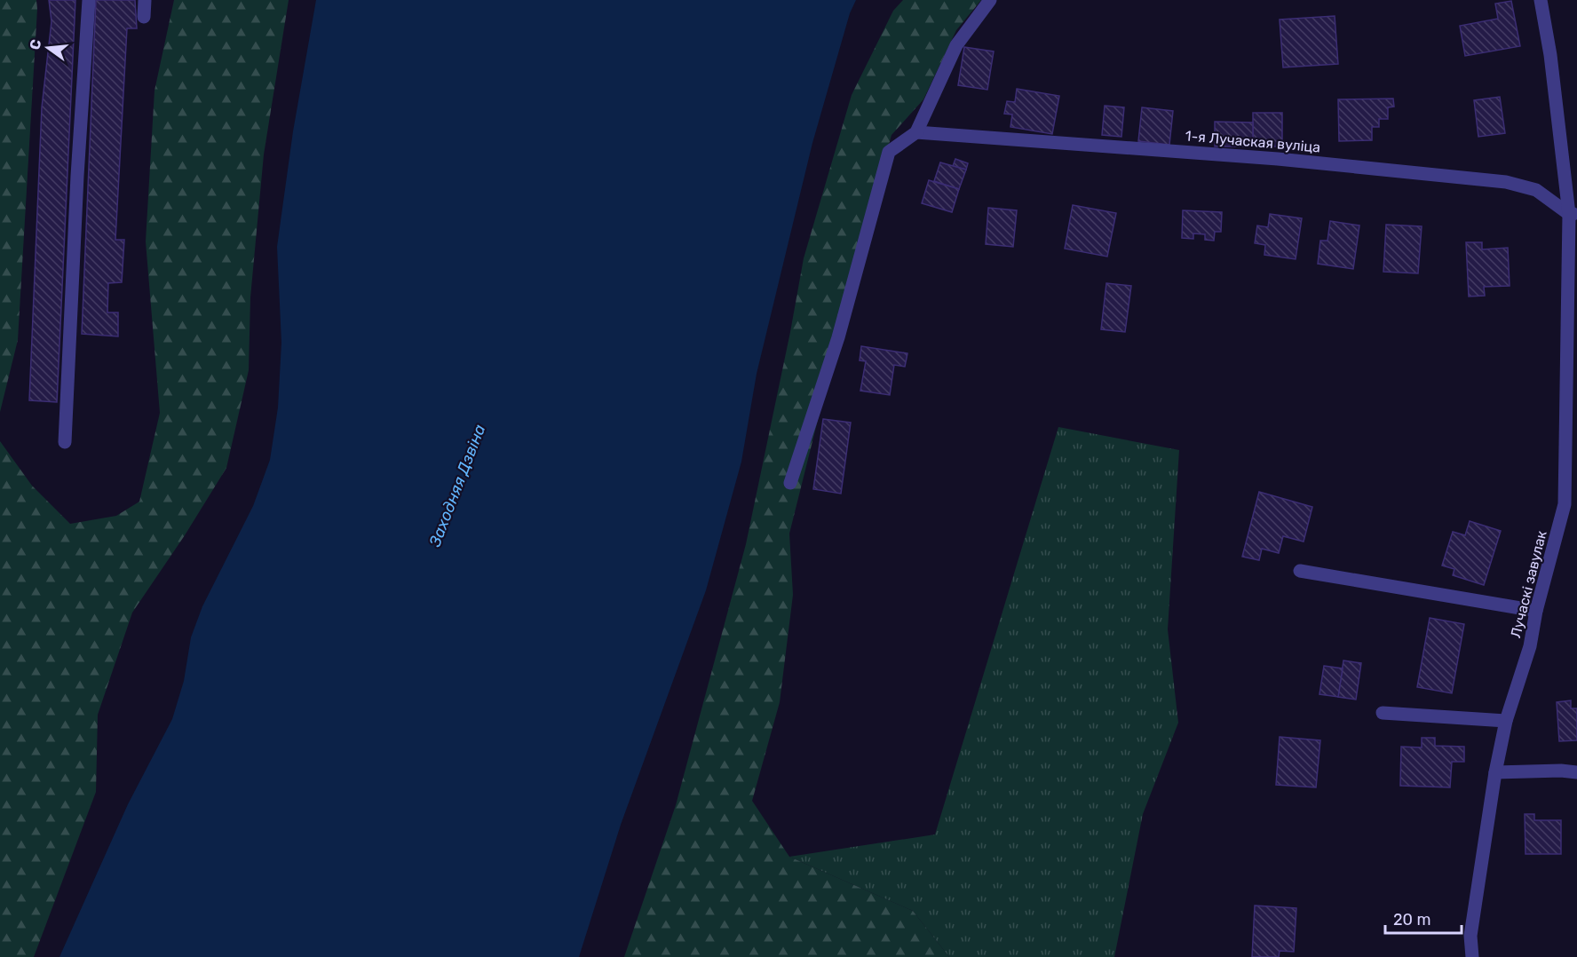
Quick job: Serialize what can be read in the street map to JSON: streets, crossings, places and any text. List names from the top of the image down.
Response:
{
  "streets": {
    "street": ["1-я Лучаская вуліца", "Лучаскі завулак"]
  },
  "crossings": [
    ["1-я Лучаская вуліца", "Лучаскі завулак"]
  ],
  "water": ["Заходняя Дзвіна"],
  "scale_bar": "20 m",
  "north": "left"
}
